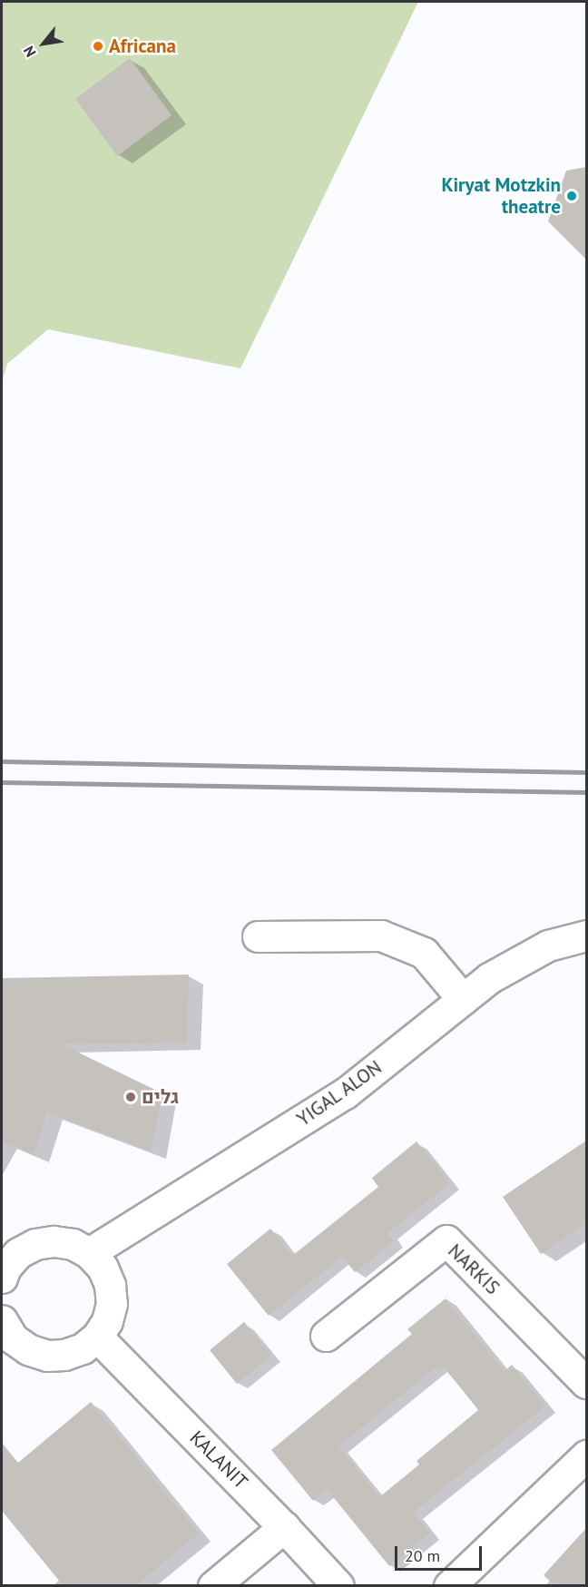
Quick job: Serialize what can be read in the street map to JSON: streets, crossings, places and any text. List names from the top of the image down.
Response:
{
  "streets": {
    "street": ["YIGAL ALON", "NARKIS", "KALANIT"]
  },
  "places": ["Africana", "Kiryat Motzkin theatre", "גלים"],
  "scale_bar": "20 m",
  "north": "bottom left"
}
